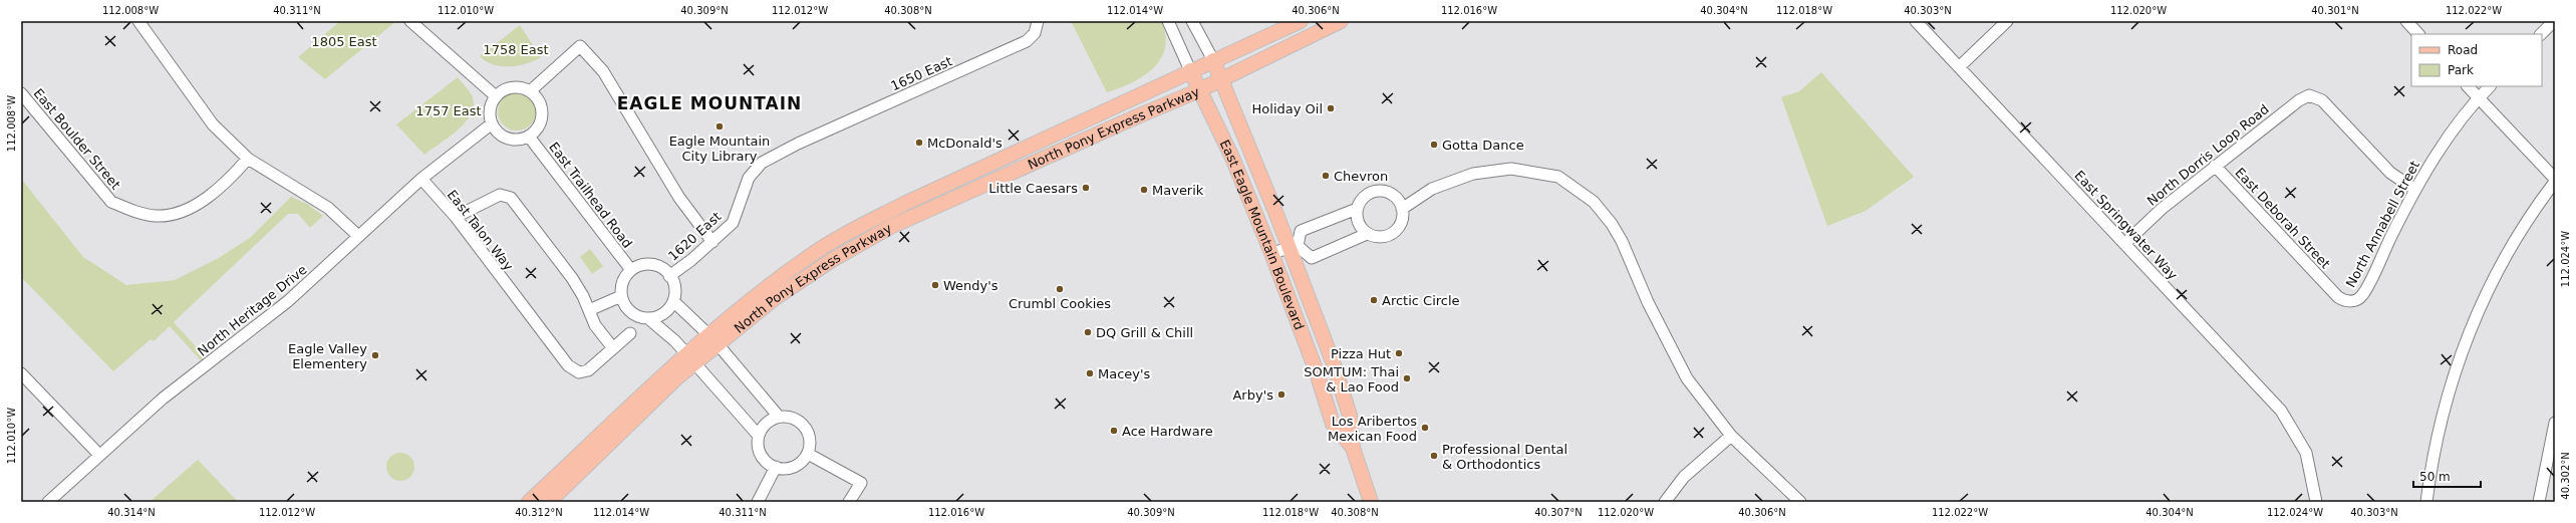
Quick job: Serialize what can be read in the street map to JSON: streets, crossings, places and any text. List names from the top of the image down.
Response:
{
  "streets": {
    "main road": ["North Pony Express Parkway", "East Eagle Mountain Boulevard"],
    "street": [
      "1650 East",
      "East Boulder Street",
      "North Dorris Loop Road",
      "East Trailhead Road",
      "East Deborah Street",
      "North Annabell Street",
      "East Springwater Way",
      "East Talon Way",
      "1620 East",
      "North Heritage Drive"
    ]
  },
  "crossings": [
    ["1650 East", "1620 East"],
    ["North Pony Express Parkway", "East Eagle Mountain Boulevard"],
    ["North Dorris Loop Road", "East Deborah Street"],
    ["North Dorris Loop Road", "North Annabell Street"],
    ["North Dorris Loop Road", "East Springwater Way"],
    ["East Trailhead Road", "1620 East"],
    ["East Trailhead Road", "North Heritage Drive"],
    ["East Deborah Street", "North Annabell Street"],
    ["East Talon Way", "North Heritage Drive"]
  ],
  "districts": ["EAGLE MOUNTAIN"],
  "parks": ["1805 East", "1758 East", "1757 East"],
  "places": [
    "Holiday Oil",
    "Eagle Mountain City Library",
    "McDonald's",
    "Gotta Dance",
    "Chevron",
    "Little Caesars",
    "Maverik",
    "Wendy's",
    "Crumbl Cookies",
    "Arctic Circle",
    "DQ Grill & Chill",
    "Pizza Hut",
    "Eagle Valley Elementery",
    "Macey's",
    "SOMTUM: Thai & Lao Food",
    "Arby's",
    "Los Aribertos Mexican Food",
    "Ace Hardware",
    "Professional Dental & Orthodontics"
  ],
  "legend": ["Road", "Park"],
  "scale_bar": "50 m",
  "coordinates": [
    "112.008°W",
    "40.311°N",
    "112.010°W",
    "40.309°N",
    "112.012°W",
    "40.308°N",
    "112.014°W",
    "40.306°N",
    "112.016°W",
    "40.304°N",
    "112.018°W",
    "40.303°N",
    "112.020°W",
    "40.301°N",
    "112.022°W",
    "112.024°W",
    "40.302°N",
    "40.314°N",
    "40.312°N",
    "40.307°N"
  ]
}
